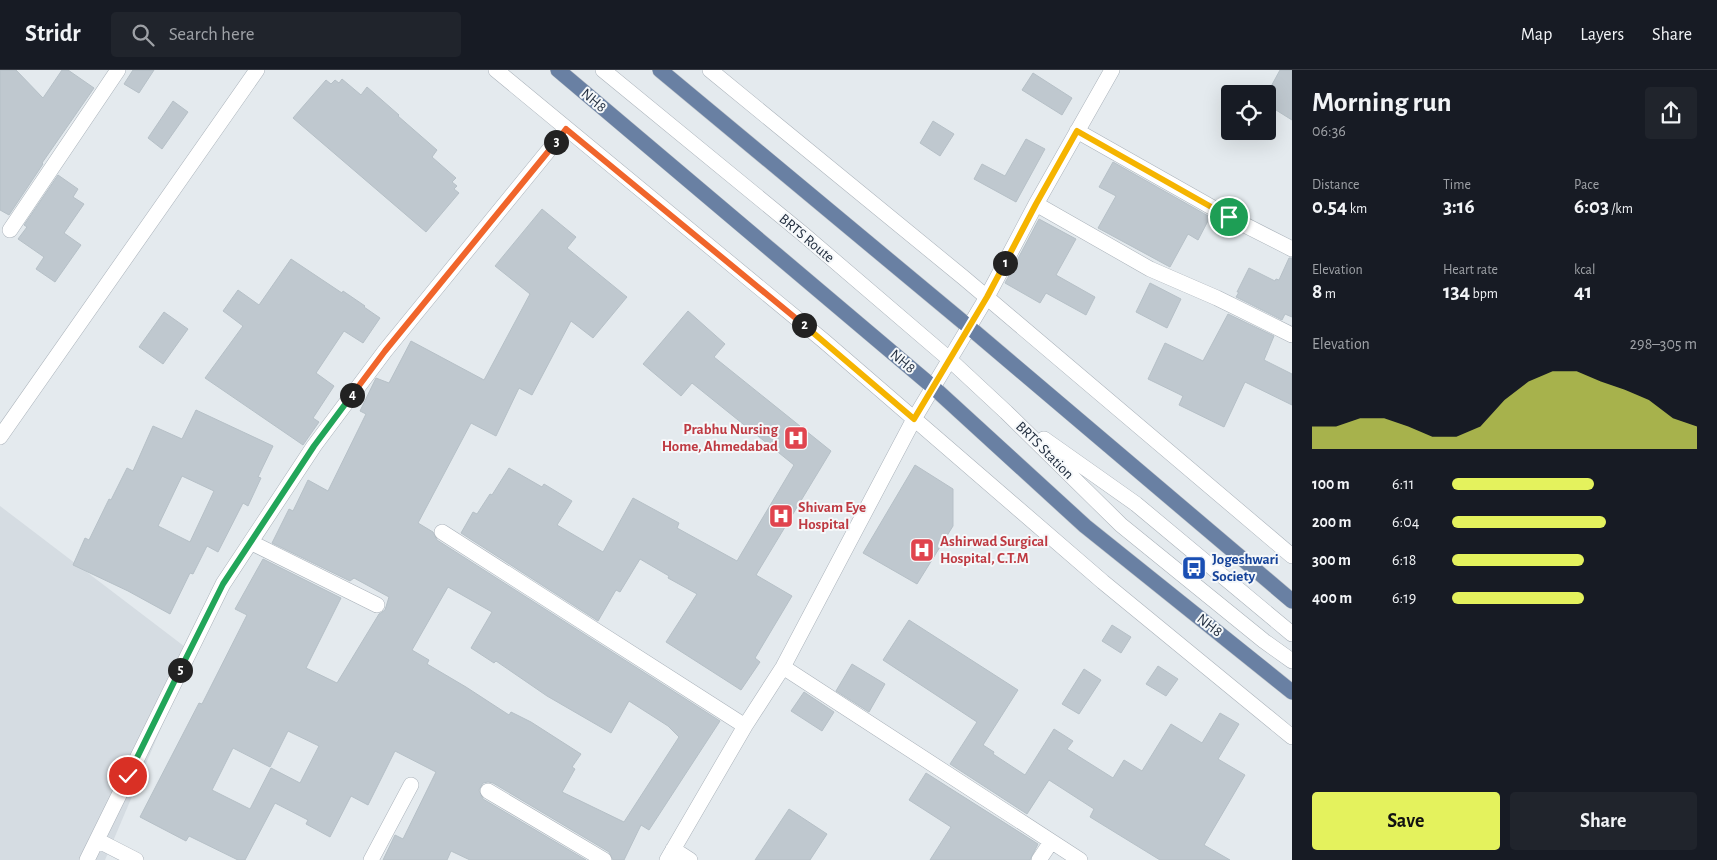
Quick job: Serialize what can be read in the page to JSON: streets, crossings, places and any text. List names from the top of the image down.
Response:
{
  "streets": {
    "main road": ["NH8"],
    "street": ["BRTS Route", "BRTS Station"]
  },
  "crossings": [
    ["BRTS Route", "BRTS Station"]
  ],
  "places": {
    "hospital": ["Prabhu Nursing Home, Ahmedabad", "Shivam Eye Hospital", "Ashirwad Surgical Hospital, C.T.M"],
    "bus stop": ["Jogeshwari Society"]
  },
  "page": {
    "header": "Stridr",
    "search": "Search here",
    "nav": ["Map", "Layers", "Share"],
    "heading": ["Morning run", "06:36"],
    "pins": [
      "3",
      "1",
      "2",
      "4",
      "5"
    ],
    "stats": [
      ["Distance", "0.54 km"],
      ["Time", "3:16"],
      ["Pace", "6:03 /km"],
      ["Elevation", "8 m"],
      ["Heart rate", "134 bpm"],
      ["kcal", "41"]
    ],
    "chart": ["Elevation", "298–305 m"],
    "list": [
      {
        "name": "100 m",
        "note": "6:11"
      },
      {
        "name": "200 m",
        "note": "6:04"
      },
      {
        "name": "300 m",
        "note": "6:18"
      },
      {
        "name": "400 m",
        "note": "6:19"
      }
    ],
    "buttons": ["Save", "Share"]
  }
}
